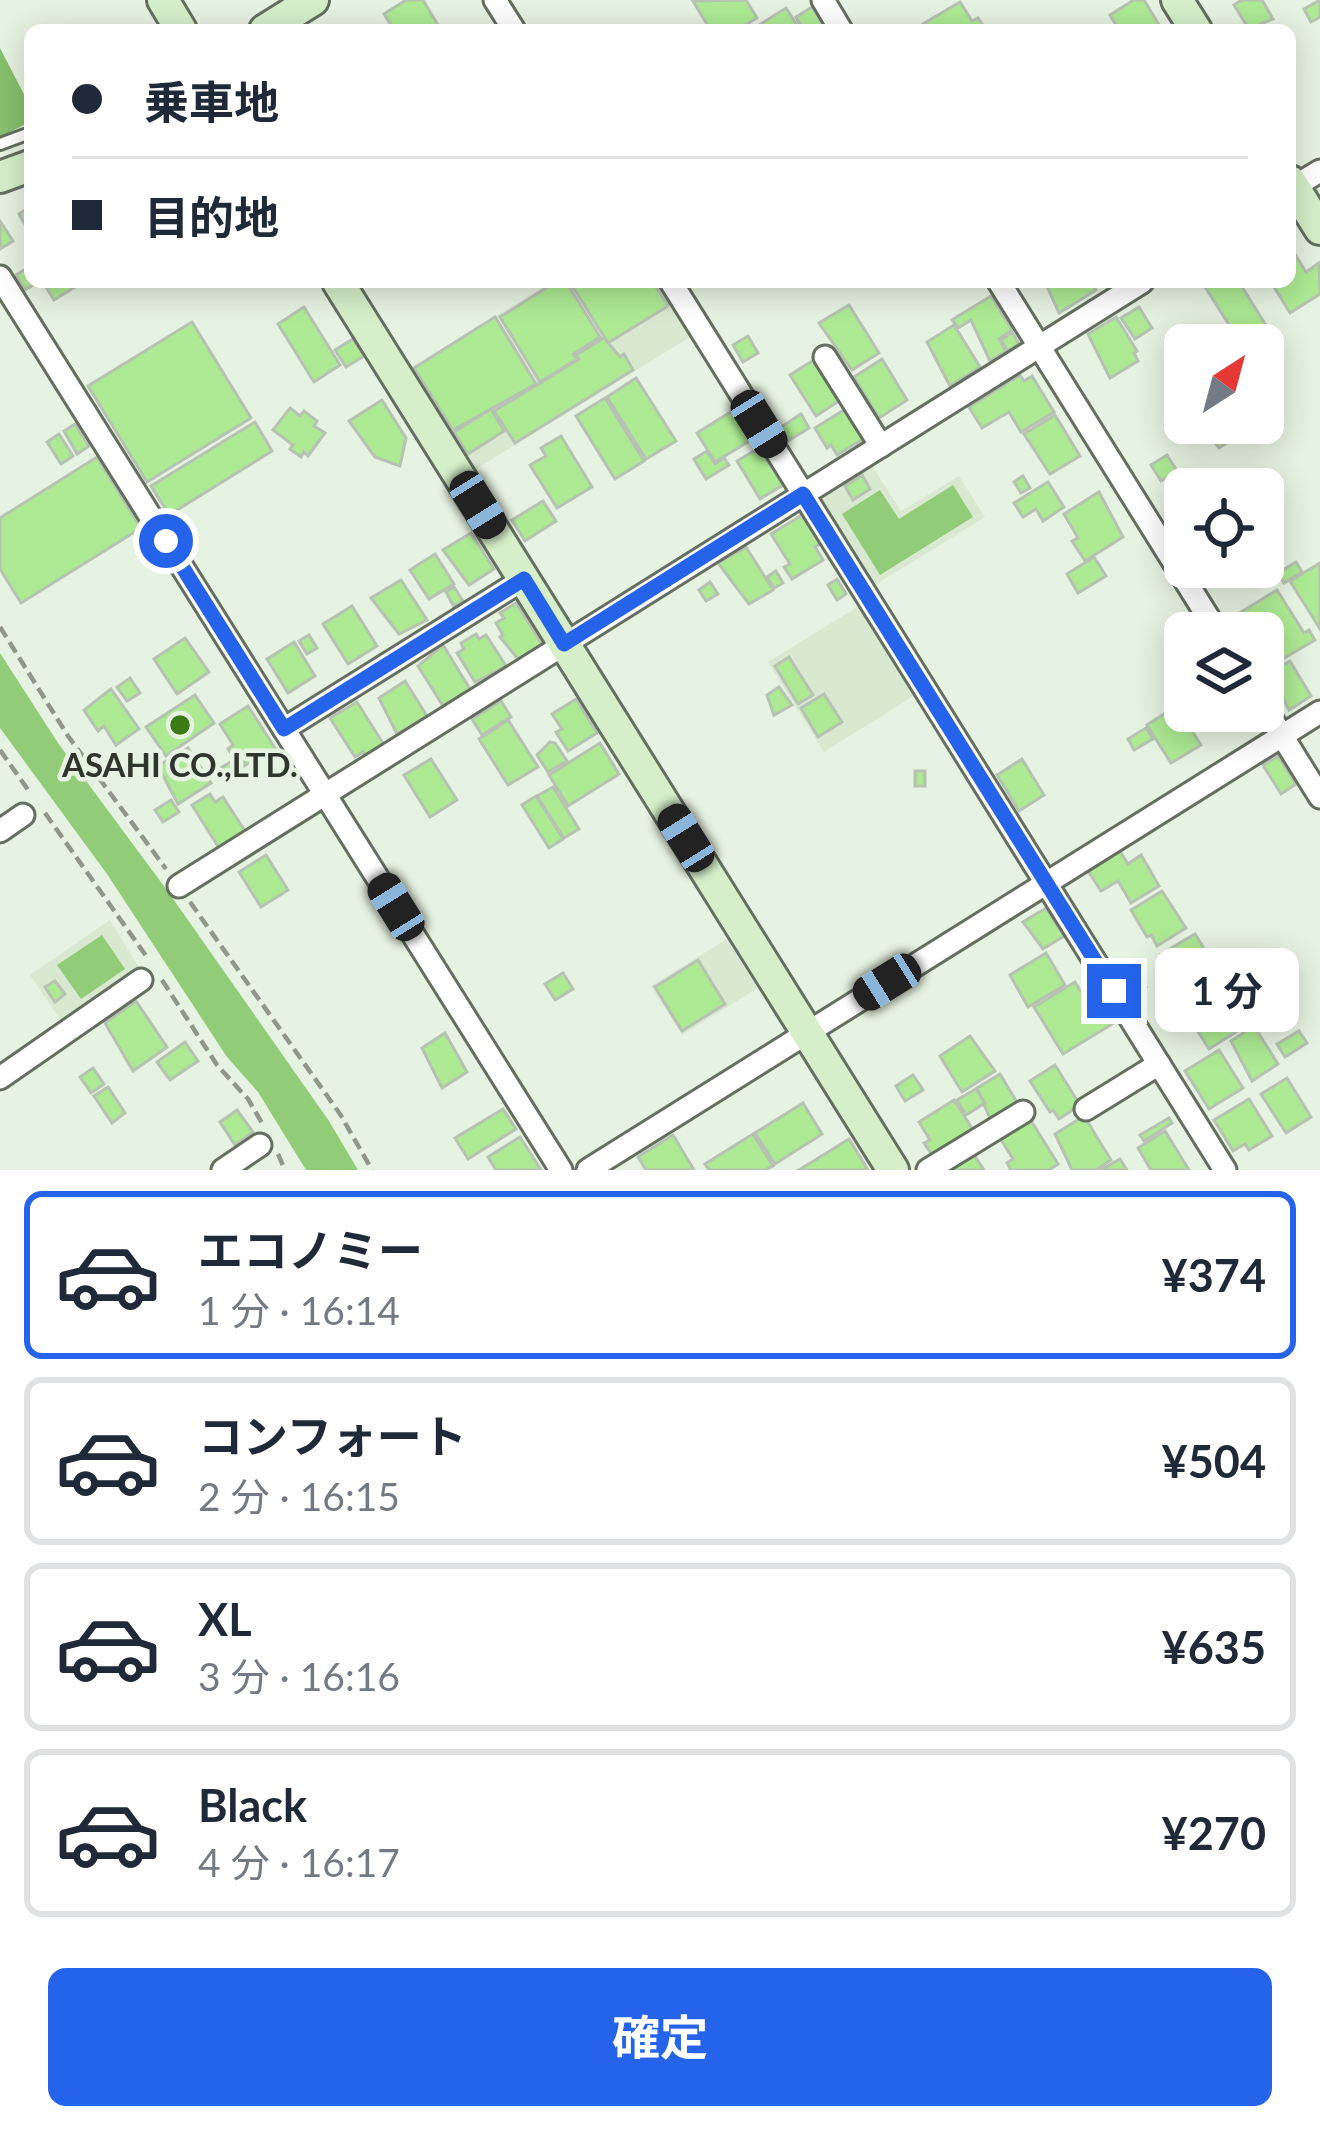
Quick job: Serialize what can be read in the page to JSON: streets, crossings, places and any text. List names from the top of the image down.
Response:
{
  "places": ["ASAHI CO.,LTD."],
  "north": "top right",
  "page": {
    "banner": ["乗車地", "目的地"],
    "bubble": "1 分",
    "list": [
      {
        "name": "エコノミー",
        "note": "1 分 · 16:14",
        "value": "¥374"
      },
      {
        "name": "コンフォート",
        "note": "2 分 · 16:15",
        "value": "¥504"
      },
      {
        "name": "XL",
        "note": "3 分 · 16:16",
        "value": "¥635"
      },
      {
        "name": "Black",
        "note": "4 分 · 16:17",
        "value": "¥270"
      }
    ],
    "buttons": "確定"
  }
}
